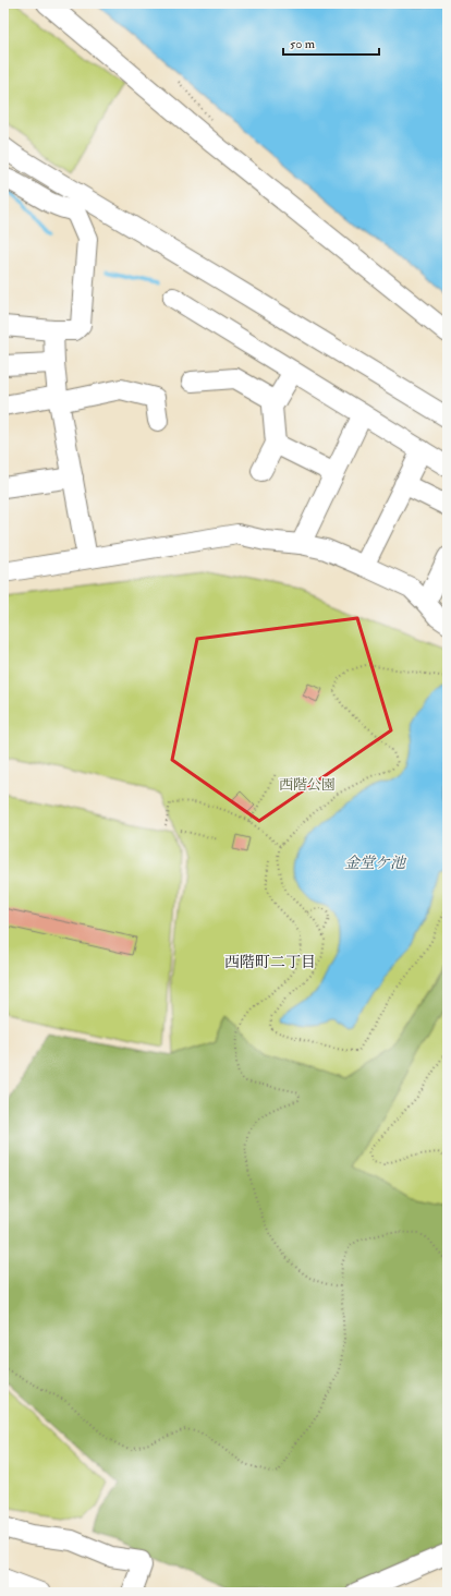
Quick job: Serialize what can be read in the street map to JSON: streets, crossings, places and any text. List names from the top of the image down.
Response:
{
  "districts": ["西階町二丁目"],
  "water": ["金堂ケ池"],
  "parks": ["西階公園"],
  "scale_bar": "50 m"
}
